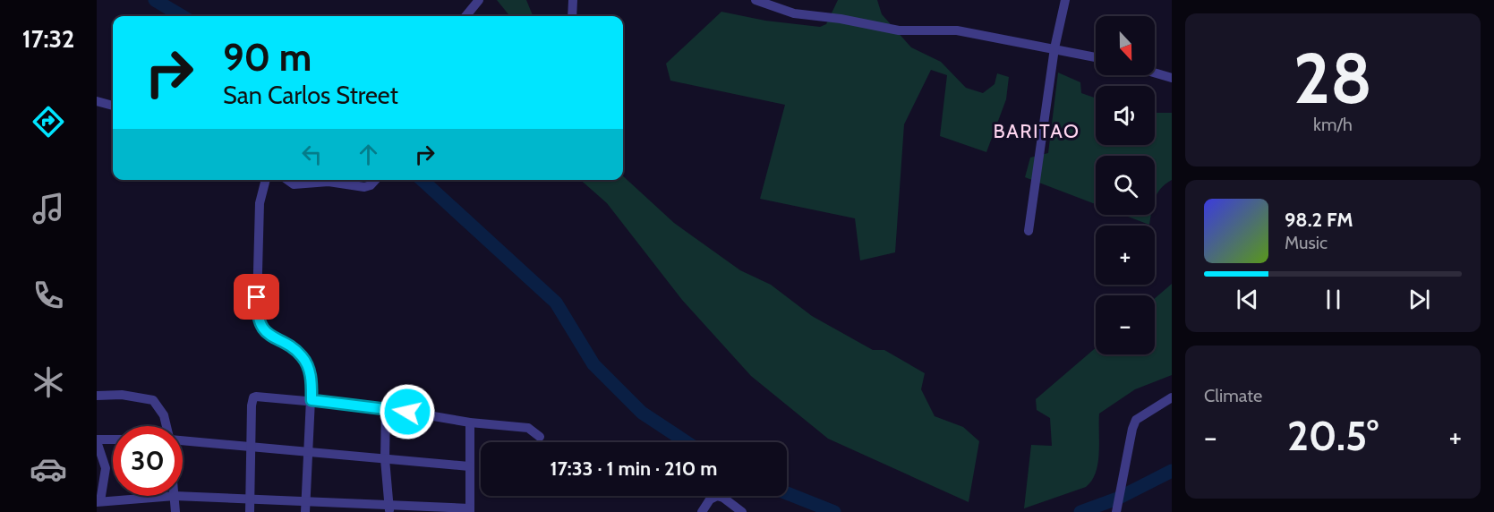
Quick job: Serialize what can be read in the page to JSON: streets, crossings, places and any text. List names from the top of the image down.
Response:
{
  "districts": ["BARITAO"],
  "north": "bottom",
  "page": {
    "tabs": "17:32",
    "tile": [
      ["28", "km/h"],
      "Climate"
    ],
    "map_buttons": ["+", "−"],
    "turn": ["90 m", "San Carlos Street"],
    "song": ["98.2 FM", "Music"],
    "heat": ["−", "20.5°", "+"],
    "limit": "30",
    "trip": "17:33 · 1 min · 210 m"
  }
}
